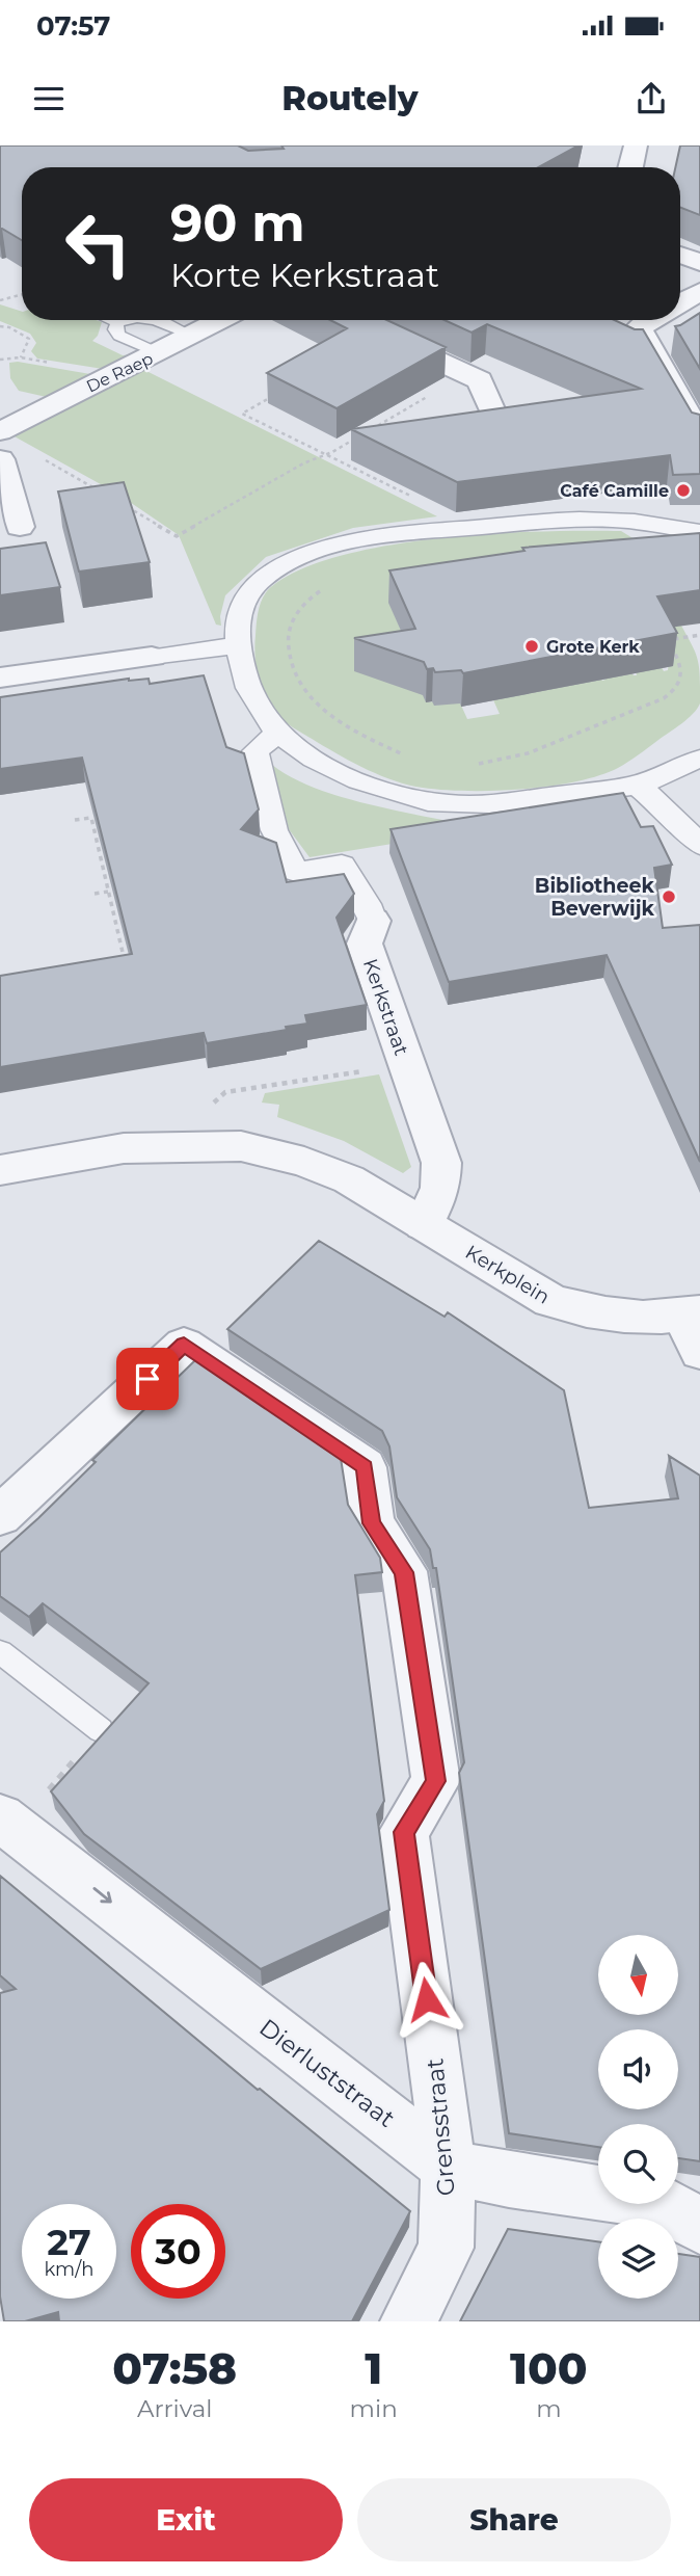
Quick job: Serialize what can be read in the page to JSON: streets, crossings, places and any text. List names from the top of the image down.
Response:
{
  "streets": {
    "street": [
      "De Raep",
      "Kerkstraat",
      "Kerkplein",
      "Dierluststraat",
      "Grensstraat"
    ]
  },
  "crossings": [
    ["Kerkstraat", "Kerkplein"],
    ["Dierluststraat", "Grensstraat"]
  ],
  "one_way": ["Dierluststraat"],
  "places": ["Café Camille", "Grote Kerk", "Bibliotheek Beverwijk"],
  "north": "bottom",
  "page": {
    "status": "07:57",
    "header": "Routely",
    "turn": ["90 m", "Korte Kerkstraat"],
    "speed": "27 km/h",
    "limit": "30",
    "eta": [
      "07:58",
      "Arrival",
      "1",
      "min",
      "100",
      "m"
    ],
    "buttons": ["Exit", "Share"]
  }
}
